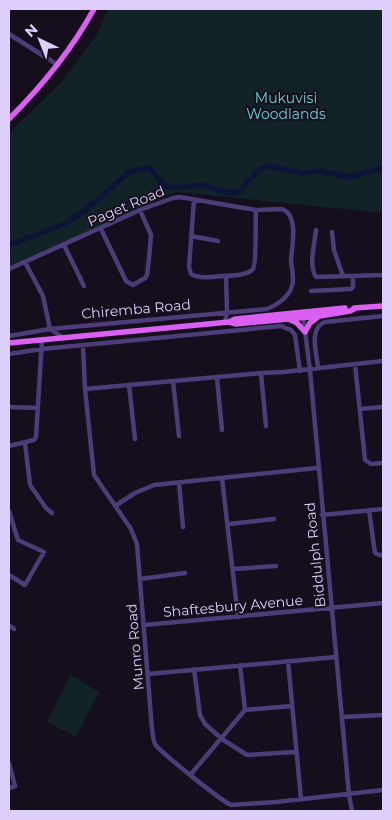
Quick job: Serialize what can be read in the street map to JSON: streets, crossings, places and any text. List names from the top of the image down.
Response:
{
  "streets": {
    "main road": ["Chiremba Road"],
    "street": [
      "Paget Road",
      "Biddulph Road",
      "Shaftesbury Avenue",
      "Munro Road"
    ]
  },
  "crossings": [
    ["Paget Road", "Chiremba Road"],
    ["Chiremba Road", "Biddulph Road"],
    ["Biddulph Road", "Shaftesbury Avenue"],
    ["Biddulph Road", "Munro Road"],
    ["Shaftesbury Avenue", "Munro Road"]
  ],
  "parks": ["Mukuvisi Woodlands"],
  "north": "top left"
}
